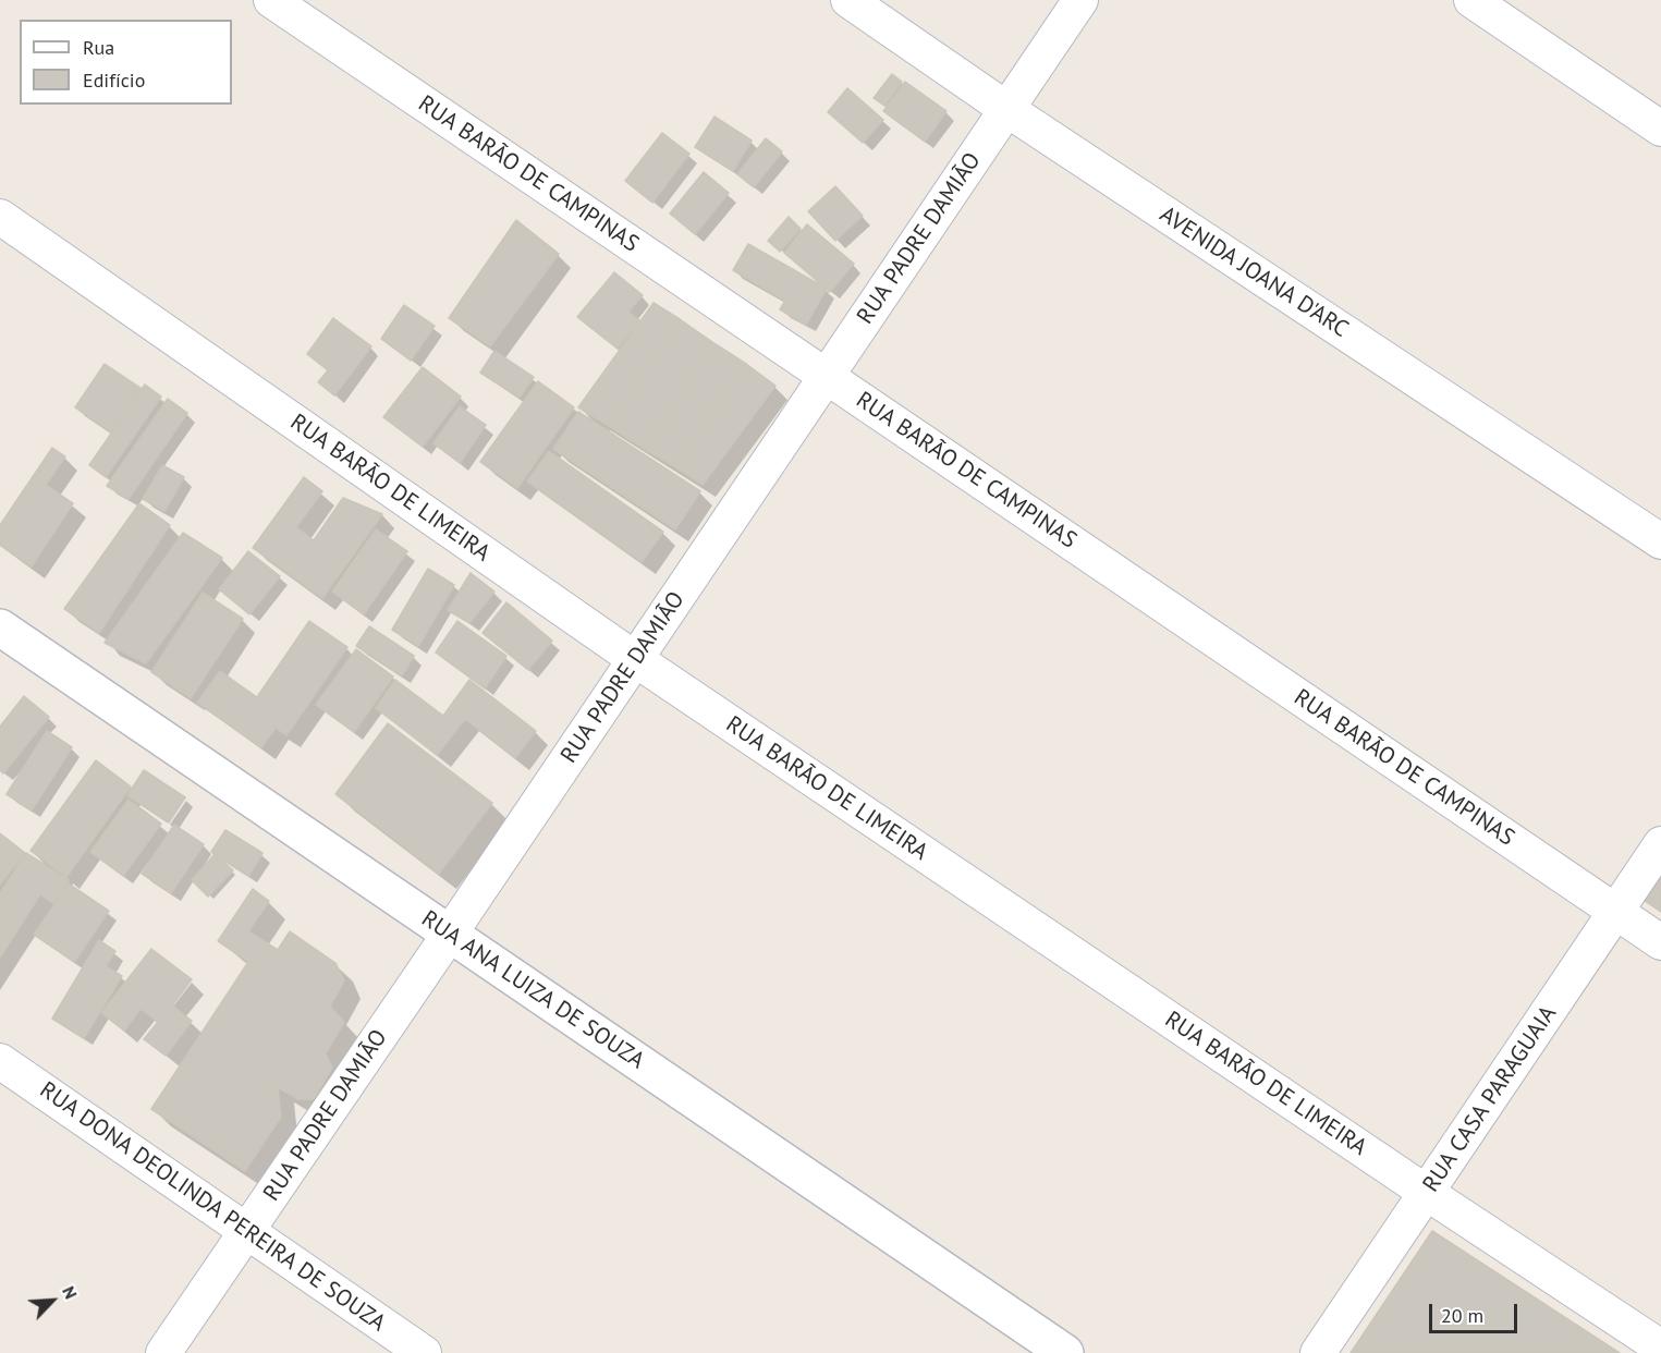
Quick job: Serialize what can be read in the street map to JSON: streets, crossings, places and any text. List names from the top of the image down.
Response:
{
  "streets": {
    "street": [
      "RUA BARÃO DE CAMPINAS",
      "RUA PADRE DAMIÃO",
      "AVENIDA JOANA D'ARC",
      "RUA BARÃO DE LIMEIRA",
      "RUA ANA LUIZA DE SOUZA",
      "RUA CASA PARAGUAIA",
      "RUA DONA DEOLINDA PEREIRA DE SOUZA"
    ]
  },
  "crossings": [
    ["RUA BARÃO DE CAMPINAS", "RUA PADRE DAMIÃO"],
    ["RUA BARÃO DE CAMPINAS", "RUA CASA PARAGUAIA"],
    ["RUA PADRE DAMIÃO", "AVENIDA JOANA D'ARC"],
    ["RUA PADRE DAMIÃO", "RUA BARÃO DE LIMEIRA"],
    ["RUA PADRE DAMIÃO", "RUA ANA LUIZA DE SOUZA"],
    ["RUA PADRE DAMIÃO", "RUA DONA DEOLINDA PEREIRA DE SOUZA"],
    ["RUA BARÃO DE LIMEIRA", "RUA CASA PARAGUAIA"]
  ],
  "legend": ["Rua", "Edifício"],
  "scale_bar": "20 m",
  "north": "top right"
}
